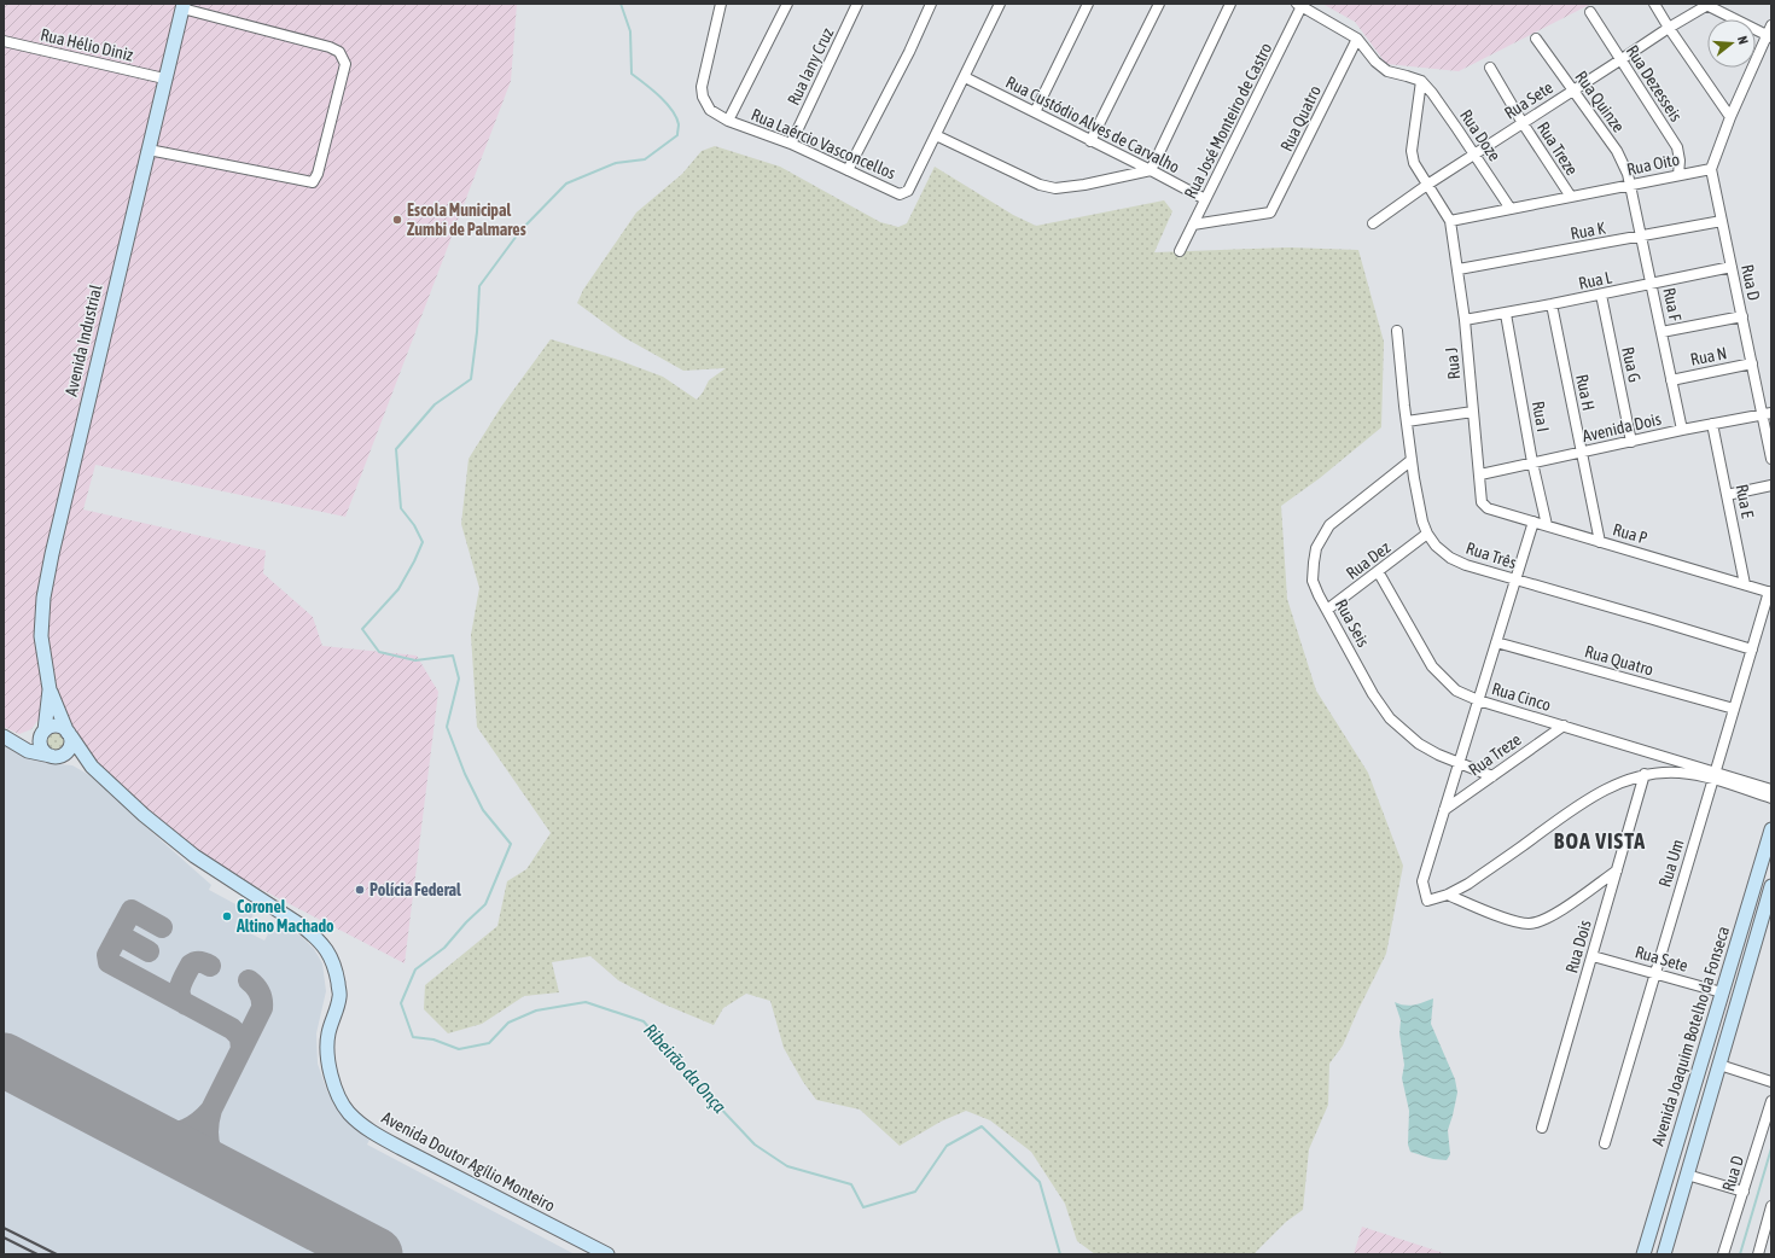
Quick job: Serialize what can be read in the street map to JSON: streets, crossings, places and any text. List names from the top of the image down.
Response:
{
  "streets": {
    "street": [
      "Rua Hélio Diniz",
      "Rua Iany Cruz",
      "Rua Dezesseis",
      "Rua Sete",
      "Rua Quinze",
      "Rua Quatro",
      "Rua José Monteiro de Castro",
      "Rua Custódio Alves de Carvalho",
      "Rua Doze",
      "Rua Laércio Vasconcellos",
      "Rua Treze",
      "Rua Oito",
      "Rua K",
      "Rua L",
      "Rua D",
      "Rua F",
      "Avenida Industrial",
      "Rua N",
      "Rua J",
      "Rua G",
      "Rua H",
      "Rua I",
      "Avenida Dois",
      "Rua E",
      "Rua P",
      "Rua Três",
      "Rua Dez",
      "Rua Seis",
      "Rua Cinco",
      "Rua Um",
      "Rua Dois",
      "Avenida Joaquim Botelho da Fonseca",
      "Avenida Doutor Agílio Monteiro"
    ]
  },
  "crossings": [
    ["Rua Hélio Diniz", "Avenida Industrial"],
    ["Rua Iany Cruz", "Rua Laércio Vasconcellos"],
    ["Rua Dezesseis", "Rua Sete"],
    ["Rua Dezesseis", "Rua Oito"],
    ["Rua Sete", "Rua Quinze"],
    ["Rua Sete", "Rua Doze"],
    ["Rua Sete", "Rua Treze"],
    ["Rua Sete", "Rua Um"],
    ["Rua Sete", "Rua Dois"],
    ["Rua Sete", "Avenida Joaquim Botelho da Fonseca"],
    ["Rua Quinze", "Rua Oito"],
    ["Rua Quinze", "Rua F"],
    ["Rua Quatro", "Rua José Monteiro de Castro"],
    ["Rua Quatro", "Rua Um"],
    ["Rua José Monteiro de Castro", "Rua Custódio Alves de Carvalho"],
    ["Rua Doze", "Rua Oito"],
    ["Rua Treze", "Rua Oito"],
    ["Rua Treze", "Rua Seis"],
    ["Rua Treze", "Rua Cinco"],
    ["Rua Oito", "Rua D"],
    ["Rua Oito", "Rua F"],
    ["Rua Oito", "Rua J"],
    ["Rua K", "Rua D"],
    ["Rua K", "Rua F"],
    ["Rua K", "Rua J"],
    ["Rua L", "Rua D"],
    ["Rua L", "Rua F"],
    ["Rua L", "Rua J"],
    ["Rua L", "Rua G"],
    ["Rua L", "Rua H"],
    ["Rua L", "Rua I"],
    ["Rua D", "Rua N"],
    ["Rua D", "Avenida Dois"],
    ["Rua F", "Rua N"],
    ["Rua F", "Avenida Dois"],
    ["Avenida Industrial", "Avenida Doutor Agílio Monteiro"],
    ["Rua J", "Avenida Dois"],
    ["Rua J", "Rua P"],
    ["Rua G", "Avenida Dois"],
    ["Rua H", "Avenida Dois"],
    ["Rua H", "Rua P"],
    ["Rua I", "Avenida Dois"],
    ["Rua I", "Rua P"],
    ["Avenida Dois", "Rua E"],
    ["Rua E", "Rua P"],
    ["Rua P", "Rua Um"],
    ["Rua Três", "Rua Dez"],
    ["Rua Três", "Rua Seis"],
    ["Rua Três", "Rua Um"],
    ["Rua Dez", "Rua Seis"],
    ["Rua Dez", "Rua Cinco"],
    ["Rua Cinco", "Rua Um"]
  ],
  "districts": ["BOA VISTA"],
  "water": ["Ribeirão da Onça"],
  "places": ["Escola Municipal Zumbi de Palmares", "Polícia Federal", "Coronel Altino Machado"],
  "north": "right"
}
